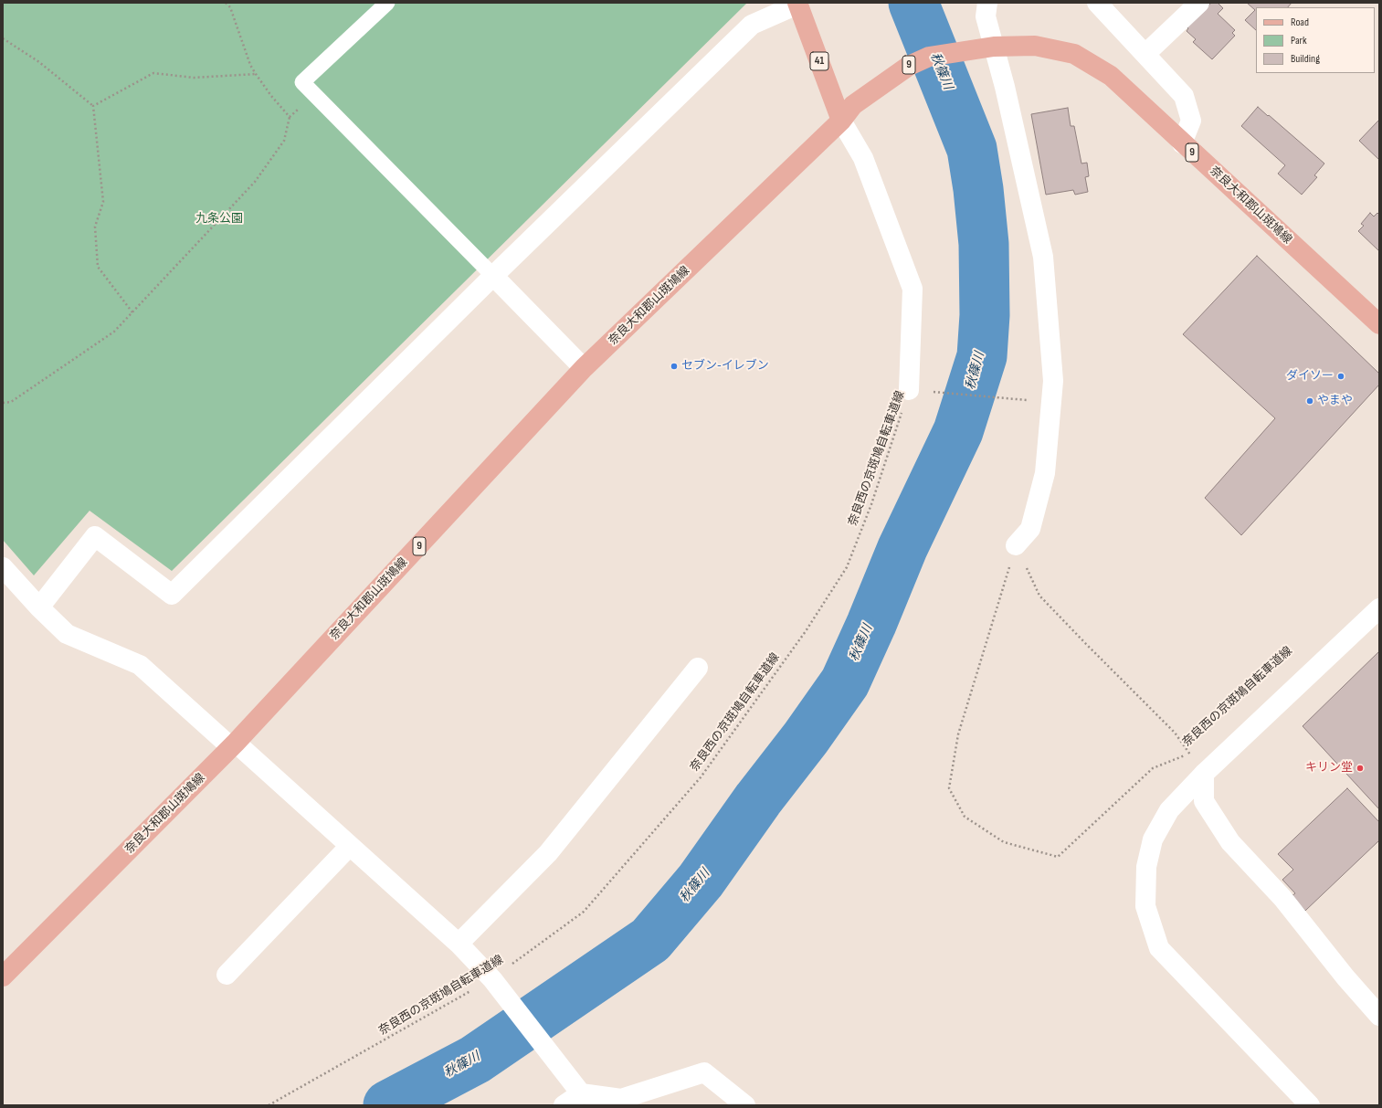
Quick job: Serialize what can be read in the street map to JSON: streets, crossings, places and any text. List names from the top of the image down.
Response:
{
  "streets": {
    "main road": ["41", "9", "奈良大和郡山斑鳩線"],
    "path": ["奈良西の京斑鳩自転車道線"]
  },
  "crossings": [
    ["41", "奈良大和郡山斑鳩線"]
  ],
  "water": ["秋篠川"],
  "parks": ["九条公園"],
  "places": [
    "セブン-イレブン",
    "ダイソー",
    "やまや",
    "キリン堂"
  ],
  "legend": ["Road", "Park", "Building"]
}
